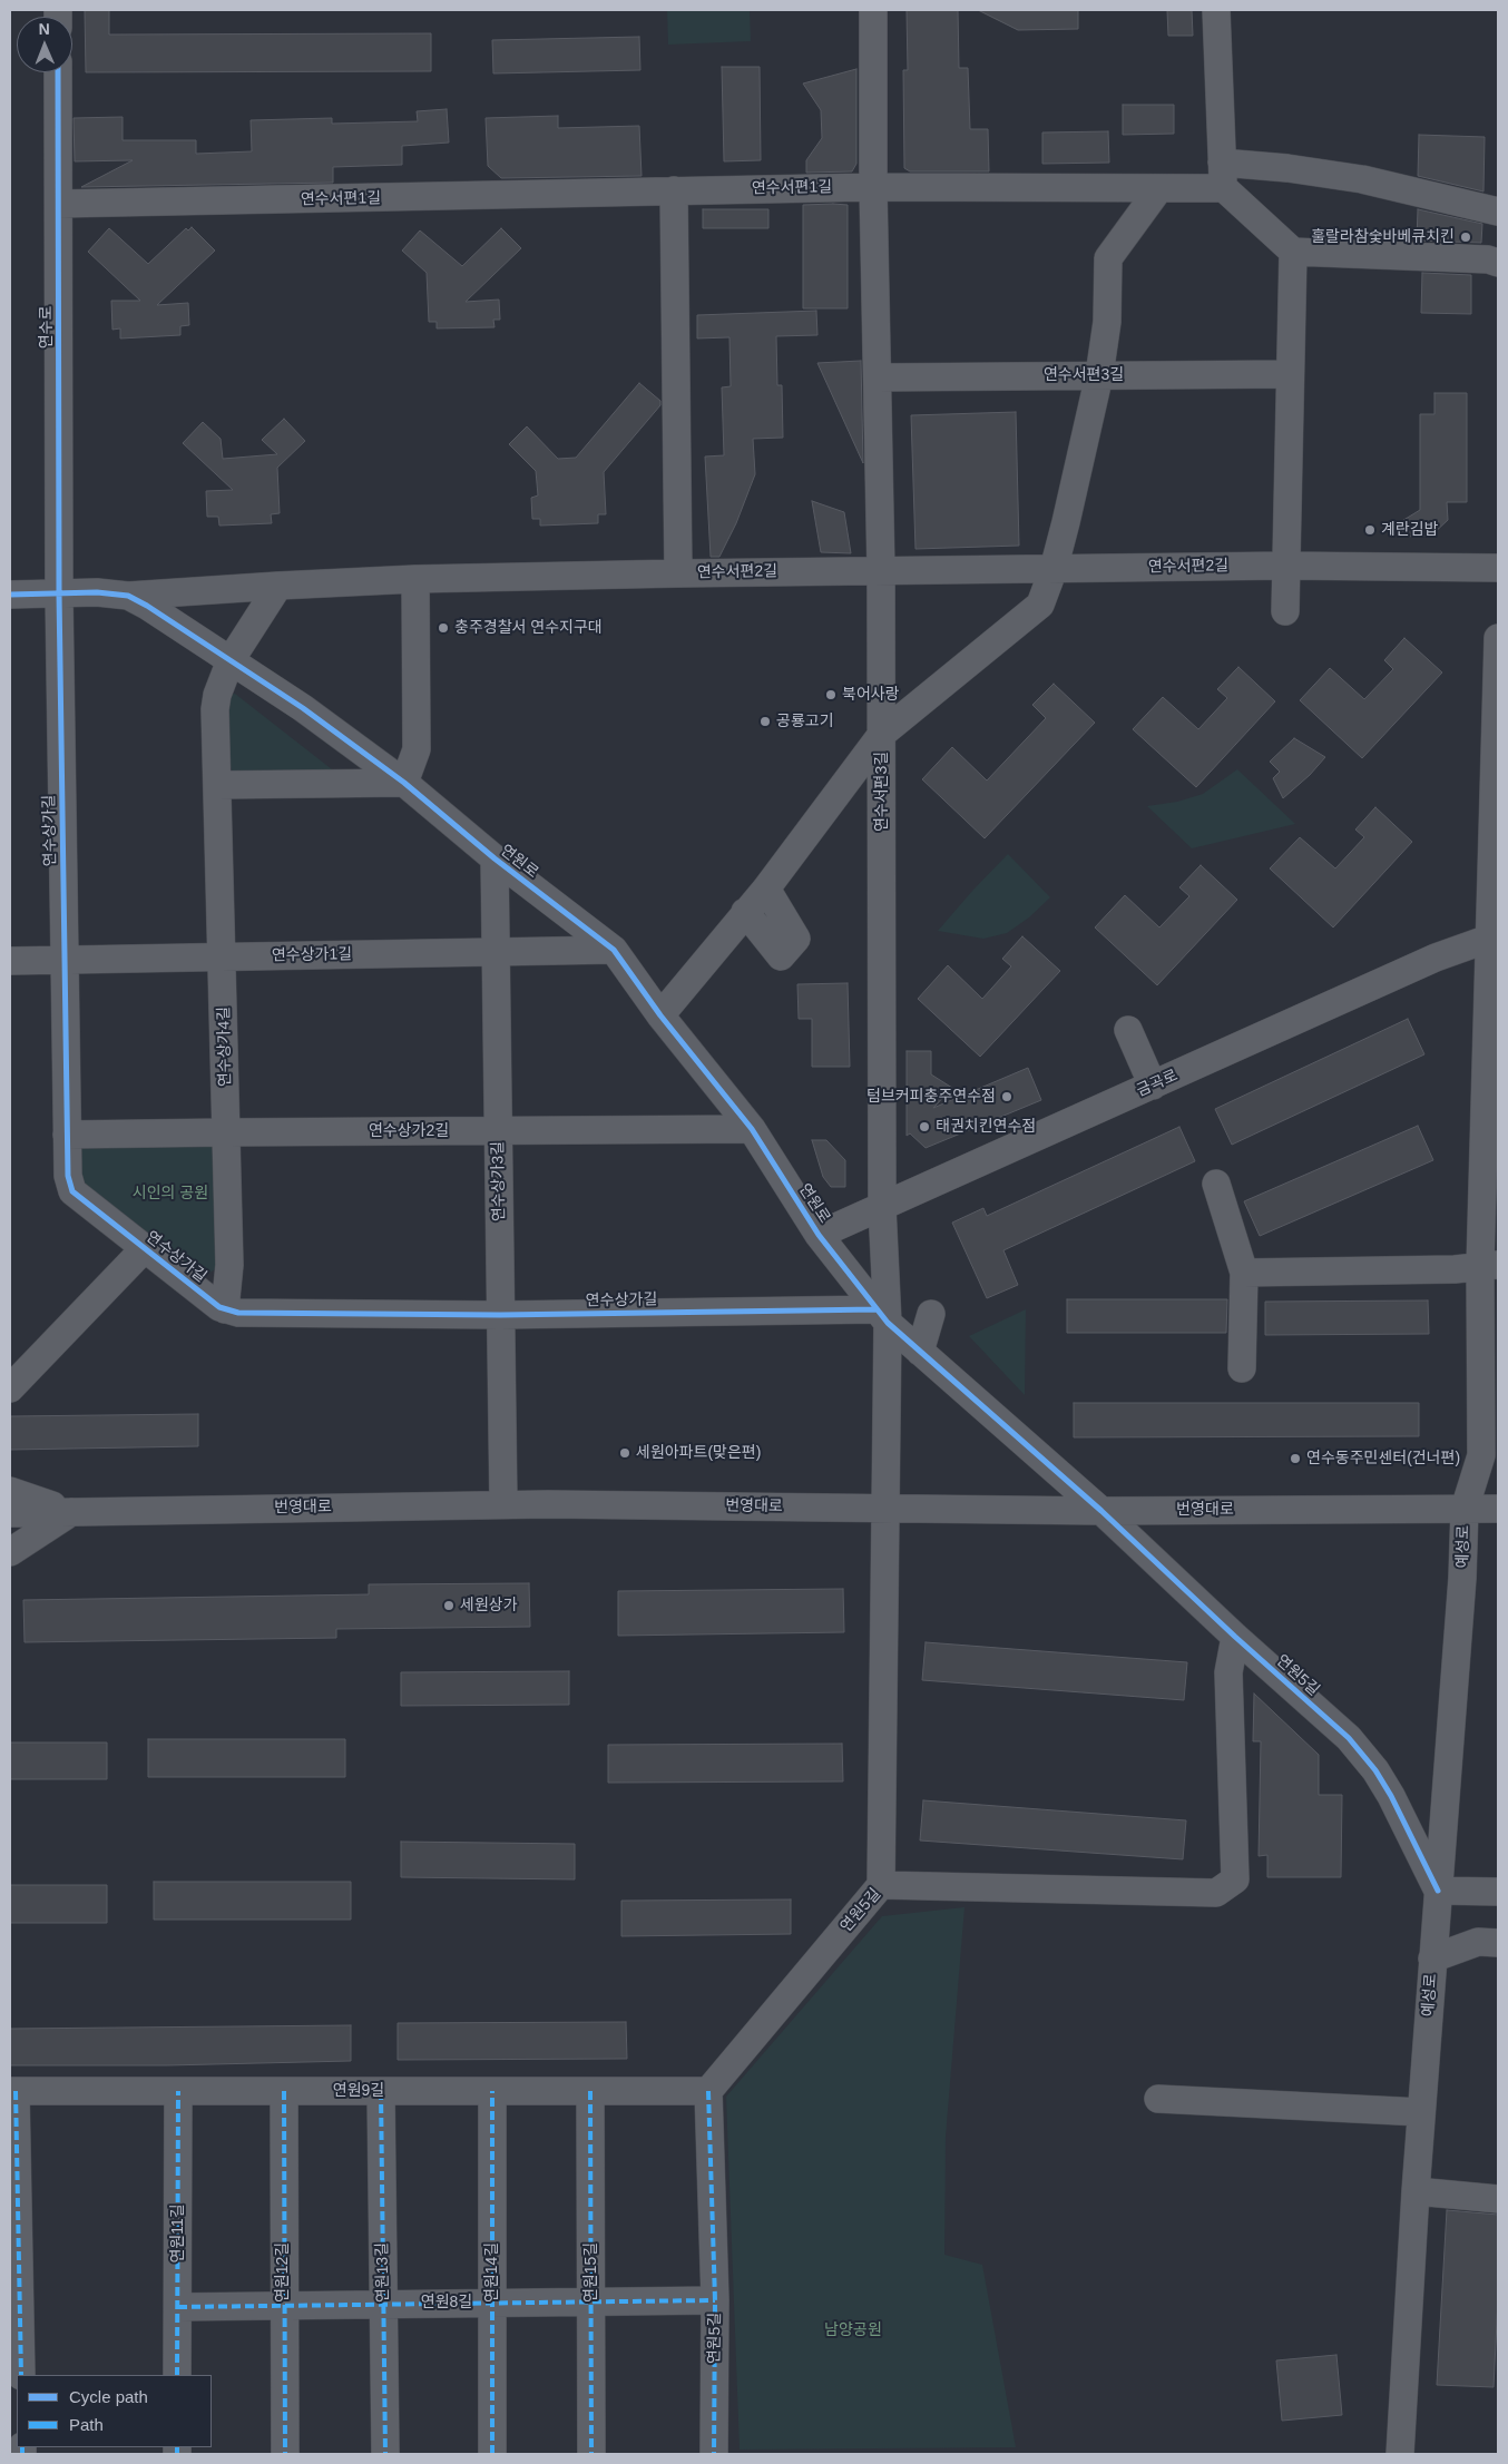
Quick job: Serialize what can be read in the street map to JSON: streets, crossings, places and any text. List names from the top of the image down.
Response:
{
  "streets": {
    "street": [
      "연수서편1길",
      "연수로",
      "연수서편3길",
      "연수서편2길",
      "연수상가길",
      "연원로",
      "연수상가1길",
      "연수상가4길",
      "금곡로",
      "연수상가2길",
      "연수상가3길",
      "번영대로",
      "예성로",
      "연원5길",
      "연원9길",
      "연원11길",
      "연원12길",
      "연원13길",
      "연원14길",
      "연원15길",
      "연원8길"
    ]
  },
  "crossings": [
    ["연수서편1길", "연수로"],
    ["연수서편1길", "연수서편3길"],
    ["연수로", "연수상가길"],
    ["연수로", "연원로"],
    ["연수서편3길", "연수서편2길"],
    ["연수서편3길", "연수상가길"],
    ["연수서편3길", "연원로"],
    ["연수서편3길", "금곡로"],
    ["연수서편2길", "연원로"],
    ["연수상가길", "연원로"],
    ["연수상가길", "연수상가1길"],
    ["연수상가길", "연수상가4길"],
    ["연수상가길", "연수상가2길"],
    ["연수상가길", "연수상가3길"],
    ["연원로", "연수상가1길"],
    ["연원로", "연수상가4길"],
    ["연원로", "금곡로"],
    ["연원로", "연수상가2길"],
    ["연원로", "연수상가3길"],
    ["연원로", "연원5길"],
    ["연수상가1길", "연수상가4길"],
    ["연수상가1길", "연수상가3길"],
    ["연수상가4길", "연수상가2길"],
    ["금곡로", "예성로"],
    ["연수상가2길", "연수상가3길"],
    ["연수상가3길", "번영대로"],
    ["번영대로", "예성로"],
    ["번영대로", "연원5길"],
    ["예성로", "연원5길"],
    ["연원5길", "연원9길"],
    ["연원5길", "연원8길"],
    ["연원9길", "연원11길"],
    ["연원9길", "연원12길"],
    ["연원9길", "연원13길"],
    ["연원9길", "연원14길"],
    ["연원9길", "연원15길"],
    ["연원11길", "연원8길"],
    ["연원12길", "연원8길"],
    ["연원13길", "연원8길"],
    ["연원14길", "연원8길"],
    ["연원15길", "연원8길"]
  ],
  "parks": ["시인의 공원", "남양공원"],
  "places": [
    "훌랄라참숯바베큐치킨",
    "계란김밥",
    "충주경찰서 연수지구대",
    "북어사랑",
    "공룡고기",
    "텀브커피충주연수점",
    "태권치킨연수점",
    "세원아파트(맞은편)",
    "연수동주민센터(건너편)",
    "세원상가"
  ],
  "legend": ["Cycle path", "Path"],
  "north": "top"
}
